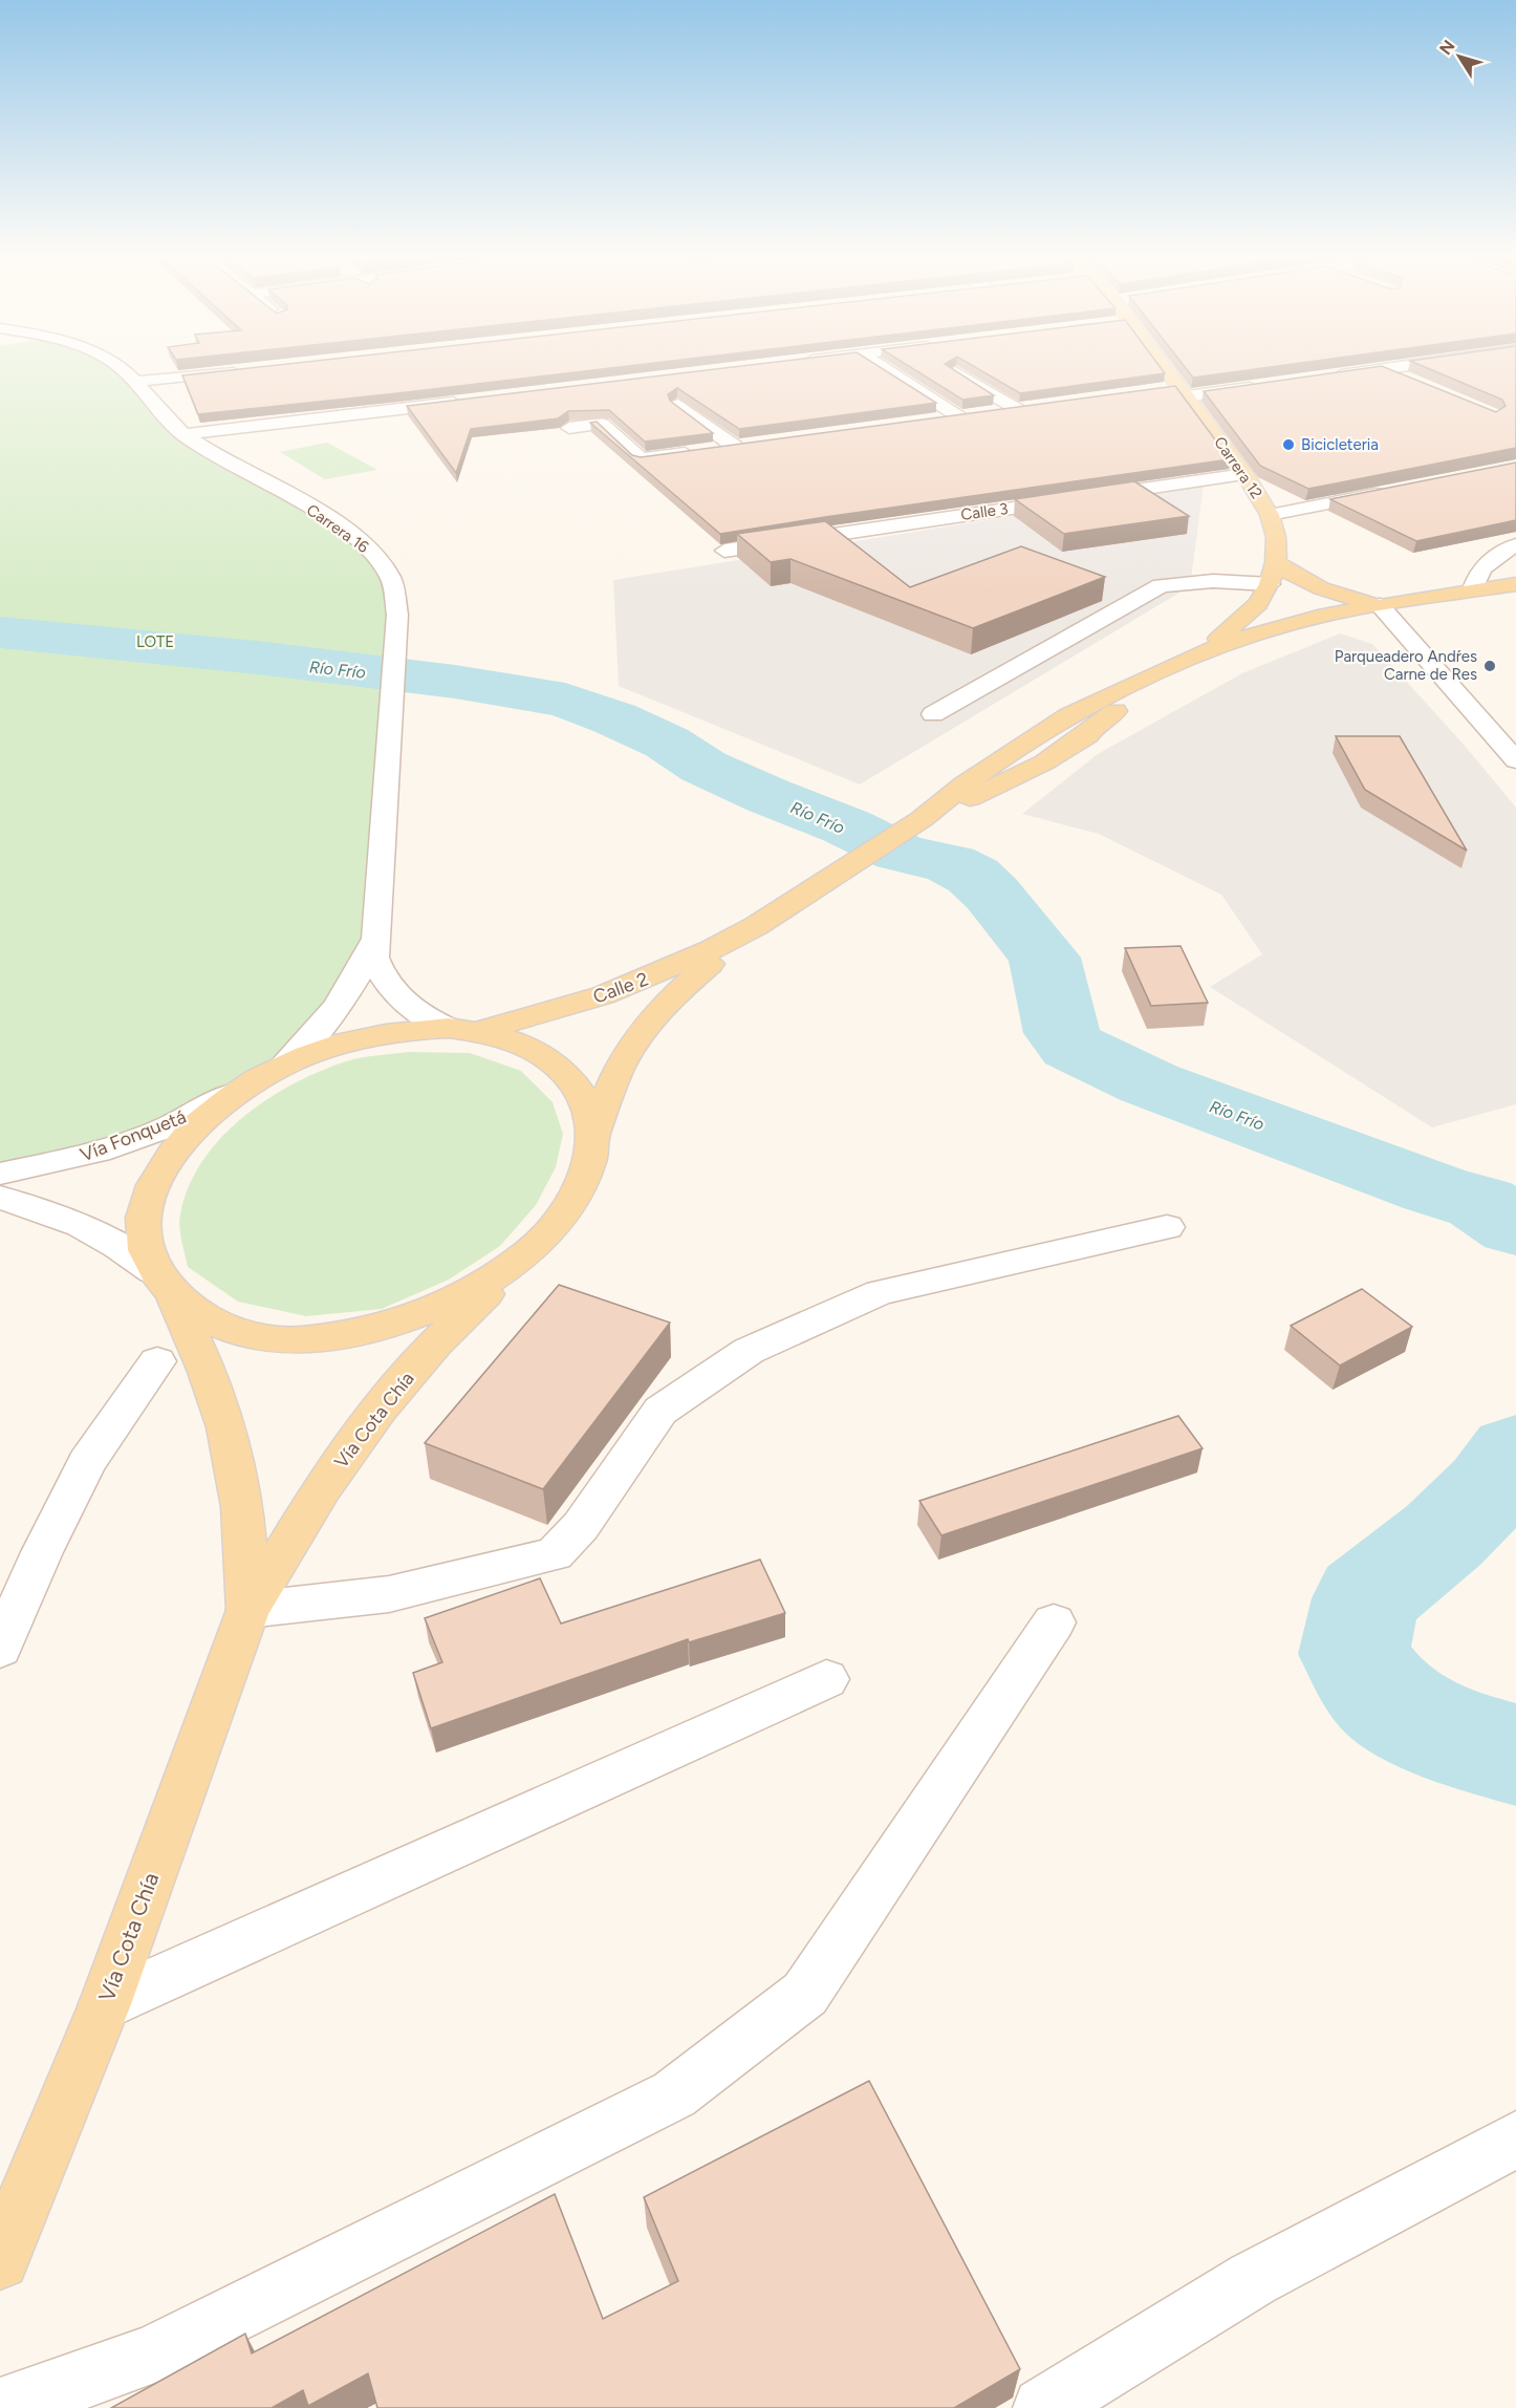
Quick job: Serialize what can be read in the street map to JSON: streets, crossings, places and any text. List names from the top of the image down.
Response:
{
  "streets": {
    "main road": ["Carrera 12", "Calle 2", "Vía Cota Chía"],
    "street": ["Calle 3", "Carrera 16", "Vía Fonquetá"]
  },
  "crossings": [
    ["Carrera 12", "Calle 3"],
    ["Carrera 16", "Calle 2"],
    ["Carrera 16", "Vía Fonquetá"],
    ["Carrera 16", "Vía Cota Chía"],
    ["Calle 2", "Vía Cota Chía"],
    ["Vía Fonquetá", "Vía Cota Chía"]
  ],
  "water": ["Río Frío"],
  "parks": ["LOTE"],
  "places": ["Bicicleteria", "Parqueadero Andŕes Carne de Res"],
  "north": "top left"
}
